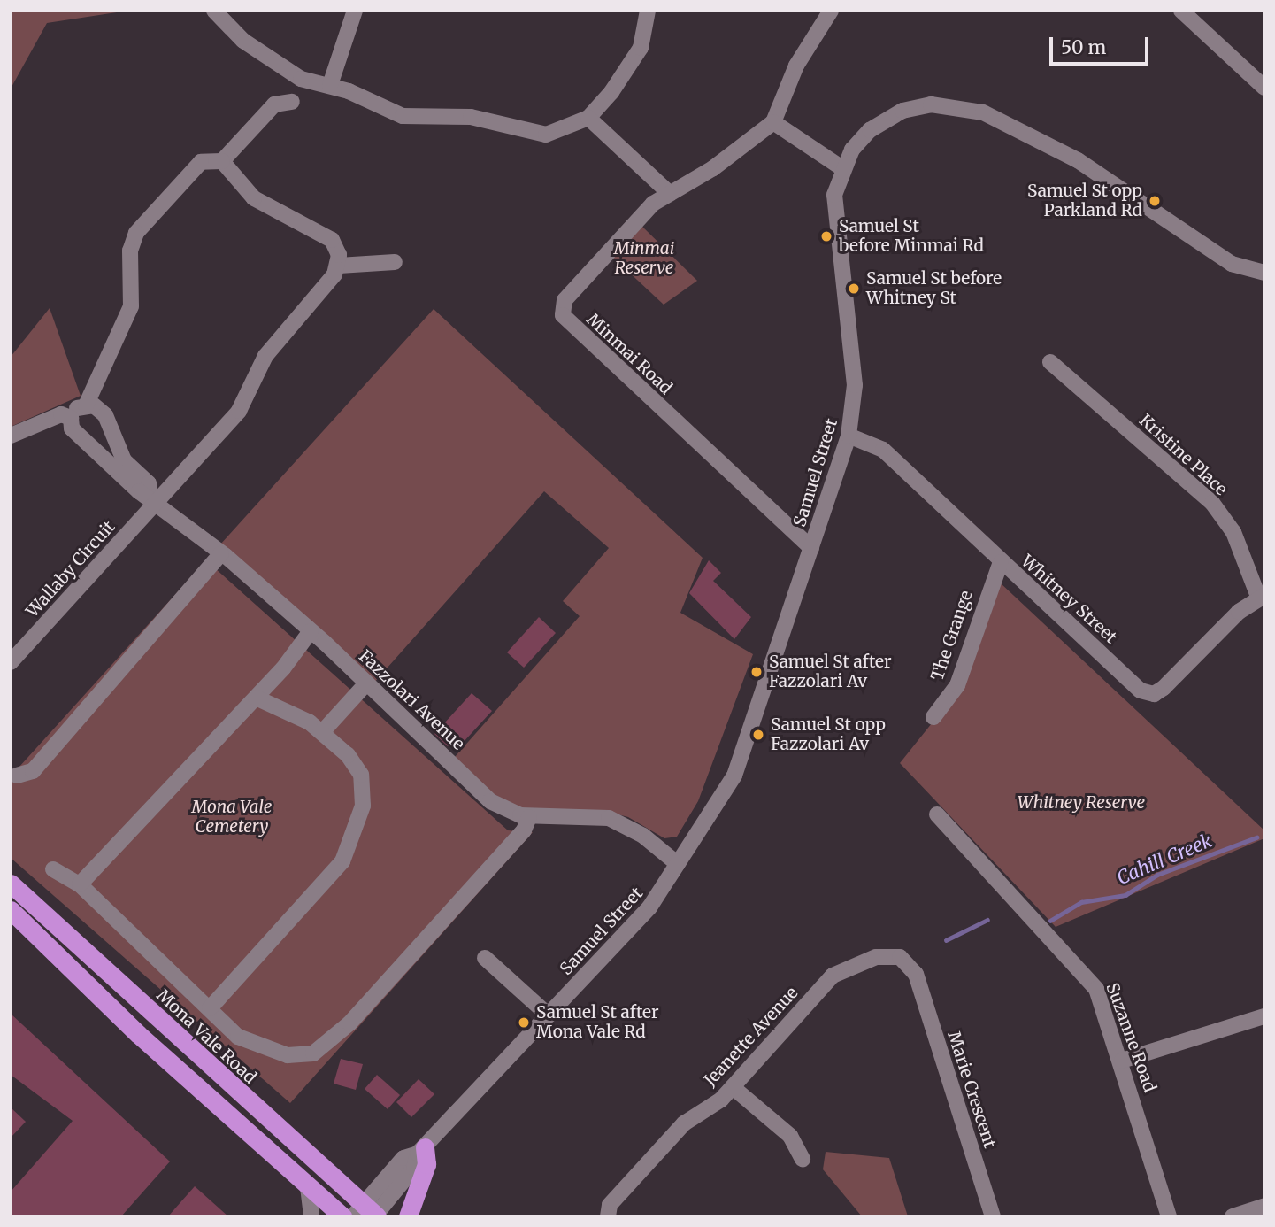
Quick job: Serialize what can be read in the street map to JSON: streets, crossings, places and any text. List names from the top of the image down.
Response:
{
  "streets": {
    "highway": ["Mona Vale Road"],
    "street": [
      "Minmai Road",
      "Kristine Place",
      "Samuel Street",
      "Wallaby Circuit",
      "Whitney Street",
      "The Grange",
      "Fazzolari Avenue",
      "Jeanette Avenue",
      "Suzanne Road",
      "Marie Crescent"
    ]
  },
  "crossings": [
    ["Minmai Road", "Samuel Street"],
    ["Kristine Place", "Whitney Street"],
    ["Samuel Street", "Whitney Street"],
    ["Samuel Street", "Fazzolari Avenue"],
    ["Samuel Street", "Mona Vale Road"],
    ["Wallaby Circuit", "Fazzolari Avenue"],
    ["Whitney Street", "The Grange"],
    ["Jeanette Avenue", "Marie Crescent"]
  ],
  "water": ["Cahill Creek"],
  "parks": ["Minmai Reserve", "Whitney Reserve", "Mona Vale Cemetery"],
  "places": [
    "Samuel St opp Parkland Rd",
    "Samuel St before Minmai Rd",
    "Samuel St before Whitney St",
    "Samuel St after Fazzolari Av",
    "Samuel St opp Fazzolari Av",
    "Samuel St after Mona Vale Rd"
  ],
  "scale_bar": "50 m"
}
